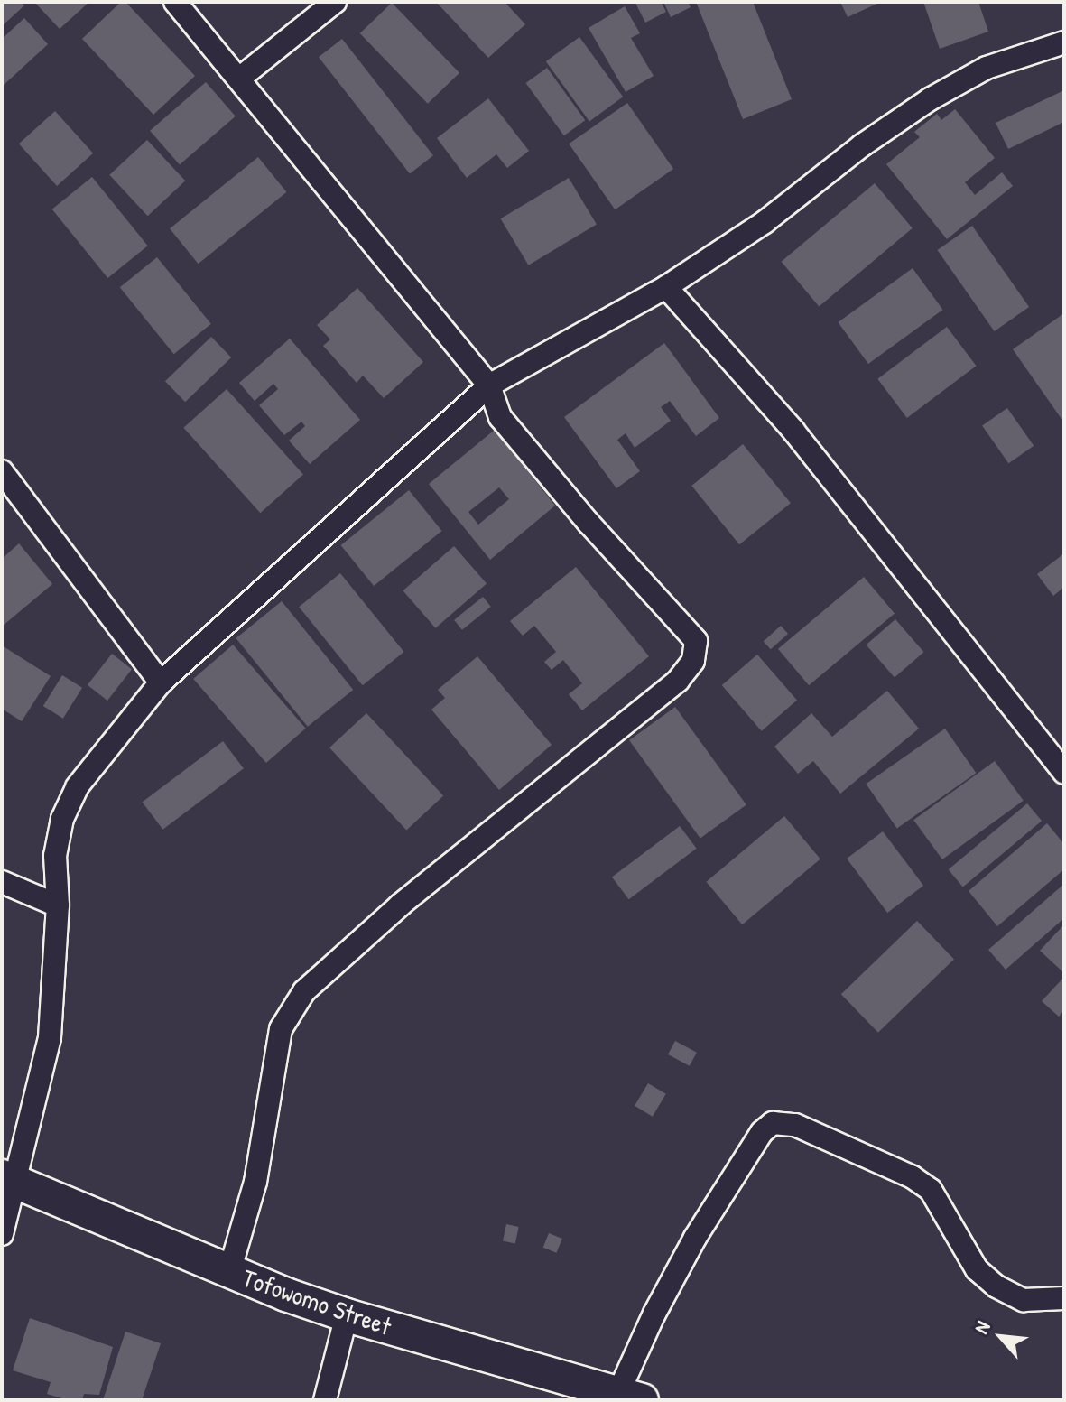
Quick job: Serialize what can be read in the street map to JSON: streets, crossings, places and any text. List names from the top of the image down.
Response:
{
  "streets": {
    "street": ["Tofowomo Street"]
  },
  "north": "top left"
}
